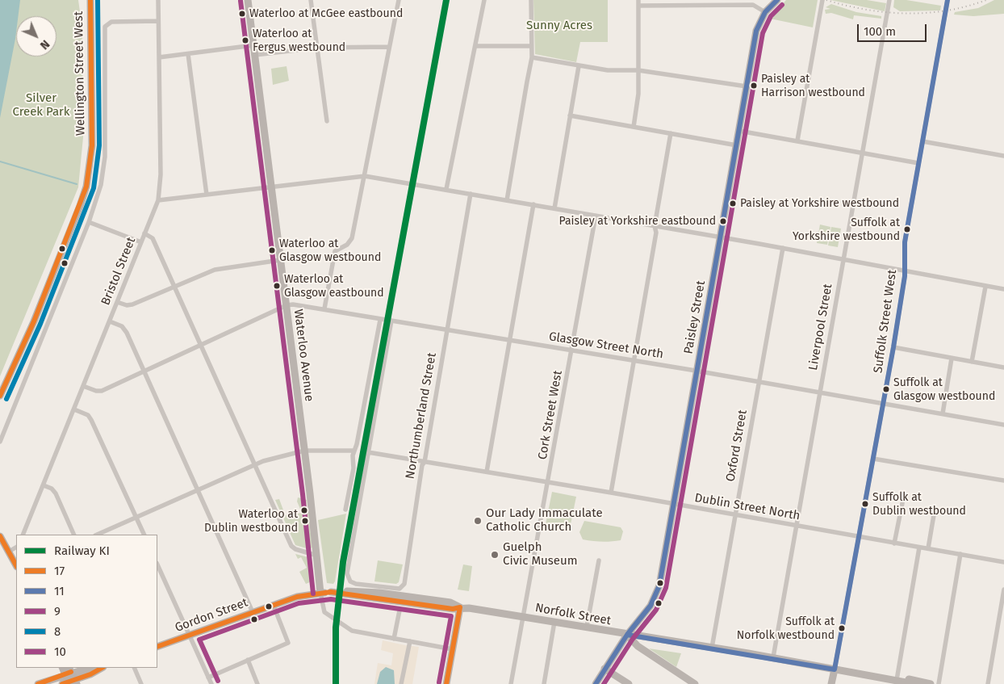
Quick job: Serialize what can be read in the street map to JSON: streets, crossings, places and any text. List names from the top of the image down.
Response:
{
  "streets": {
    "main road": [
      "Wellington Street West",
      "Paisley Street",
      "Waterloo Avenue",
      "Norfolk Street",
      "Gordon Street"
    ],
    "street": [
      "Bristol Street",
      "Suffolk Street West",
      "Liverpool Street",
      "Glasgow Street North",
      "Cork Street West",
      "Northumberland Street",
      "Oxford Street",
      "Dublin Street North"
    ]
  },
  "crossings": [
    ["Paisley Street", "Glasgow Street North"],
    ["Paisley Street", "Dublin Street North"],
    ["Paisley Street", "Norfolk Street"],
    ["Suffolk Street West", "Glasgow Street North"],
    ["Suffolk Street West", "Dublin Street North"],
    ["Suffolk Street West", "Norfolk Street"],
    ["Liverpool Street", "Glasgow Street North"],
    ["Liverpool Street", "Dublin Street North"],
    ["Liverpool Street", "Norfolk Street"],
    ["Glasgow Street North", "Waterloo Avenue"],
    ["Glasgow Street North", "Cork Street West"],
    ["Glasgow Street North", "Northumberland Street"],
    ["Glasgow Street North", "Oxford Street"],
    ["Waterloo Avenue", "Norfolk Street"],
    ["Waterloo Avenue", "Gordon Street"],
    ["Cork Street West", "Dublin Street North"],
    ["Cork Street West", "Norfolk Street"],
    ["Northumberland Street", "Dublin Street North"],
    ["Oxford Street", "Dublin Street North"],
    ["Oxford Street", "Norfolk Street"],
    ["Norfolk Street", "Gordon Street"]
  ],
  "parks": ["Sunny Acres", "Silver Creek Park"],
  "places": [
    "Waterloo at McGee eastbound",
    "Waterloo at Fergus westbound",
    "Paisley at Harrison westbound",
    "Paisley at Yorkshire westbound",
    "Paisley at Yorkshire eastbound",
    "Suffolk at Yorkshire westbound",
    "Waterloo at Glasgow westbound",
    "Waterloo at Glasgow eastbound",
    "Suffolk at Glasgow westbound",
    "Suffolk at Dublin westbound",
    "Waterloo at Dublin westbound",
    "Our Lady Immaculate Catholic Church",
    "Guelph Civic Museum",
    "Suffolk at Norfolk westbound"
  ],
  "lines": [
    "rail line KI",
    "transit line 17",
    "transit line 11",
    "transit line 8",
    "transit line 9",
    "transit line 10"
  ],
  "legend": [
    "Railway KI",
    "17",
    "11",
    "9",
    "8",
    "10"
  ],
  "scale_bar": "100 m",
  "north": "bottom right"
}
